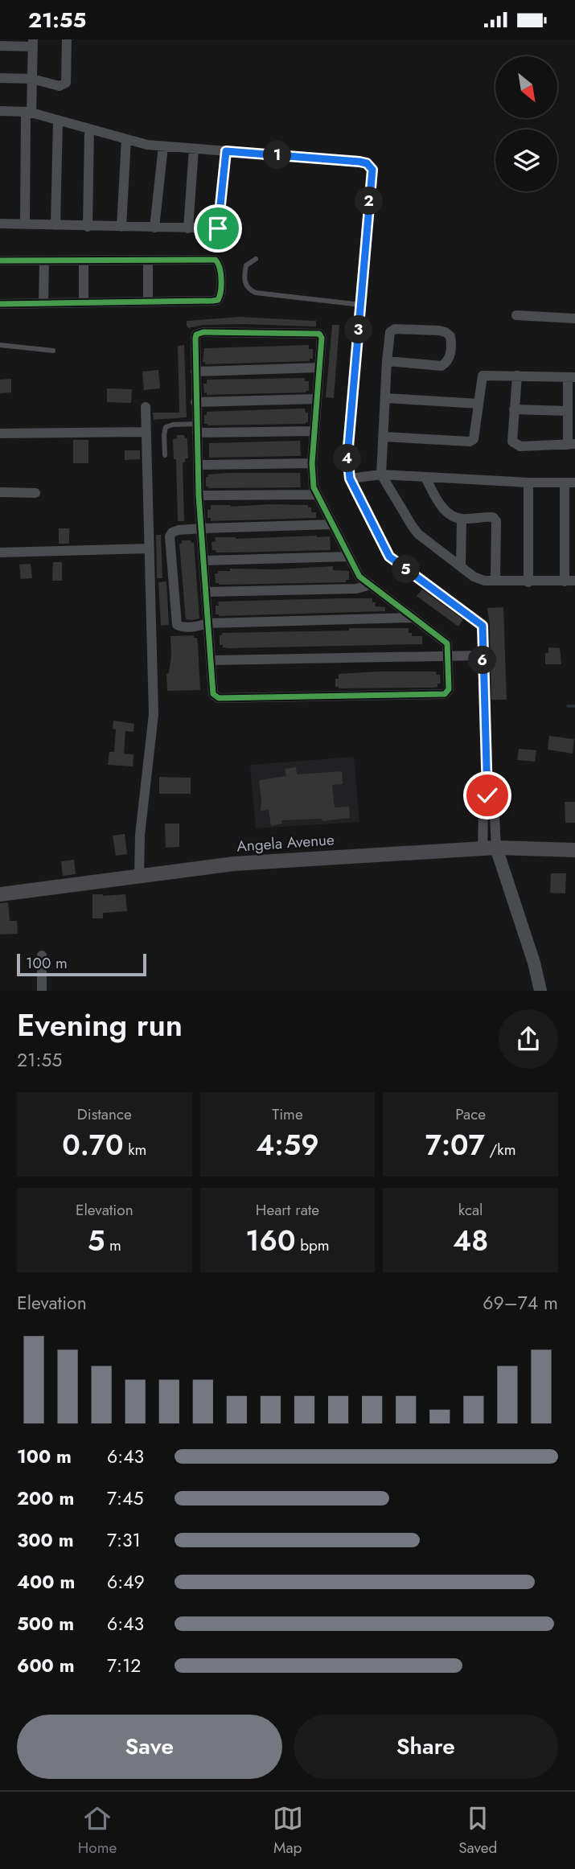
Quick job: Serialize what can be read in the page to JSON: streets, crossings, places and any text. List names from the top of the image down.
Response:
{
  "streets": {
    "main road": ["Angela Avenue"]
  },
  "scale_bar": "100 m",
  "north": "bottom right",
  "page": {
    "status": "21:55",
    "pins": [
      "1",
      "2",
      "3",
      "4",
      "5",
      "6"
    ],
    "scale": "100 m",
    "heading": ["Evening run", "21:55"],
    "stats": [
      ["Distance", "0.70 km"],
      ["Time", "4:59"],
      ["Pace", "7:07 /km"],
      ["Elevation", "5 m"],
      ["Heart rate", "160 bpm"],
      ["kcal", "48"]
    ],
    "chart": ["Elevation", "69–74 m"],
    "list": [
      {
        "name": "100 m",
        "note": "6:43"
      },
      {
        "name": "200 m",
        "note": "7:45"
      },
      {
        "name": "300 m",
        "note": "7:31"
      },
      {
        "name": "400 m",
        "note": "6:49"
      },
      {
        "name": "500 m",
        "note": "6:43"
      },
      {
        "name": "600 m",
        "note": "7:12"
      }
    ],
    "buttons": ["Save", "Share"],
    "tabs": ["Home", "Map", "Saved"]
  }
}
